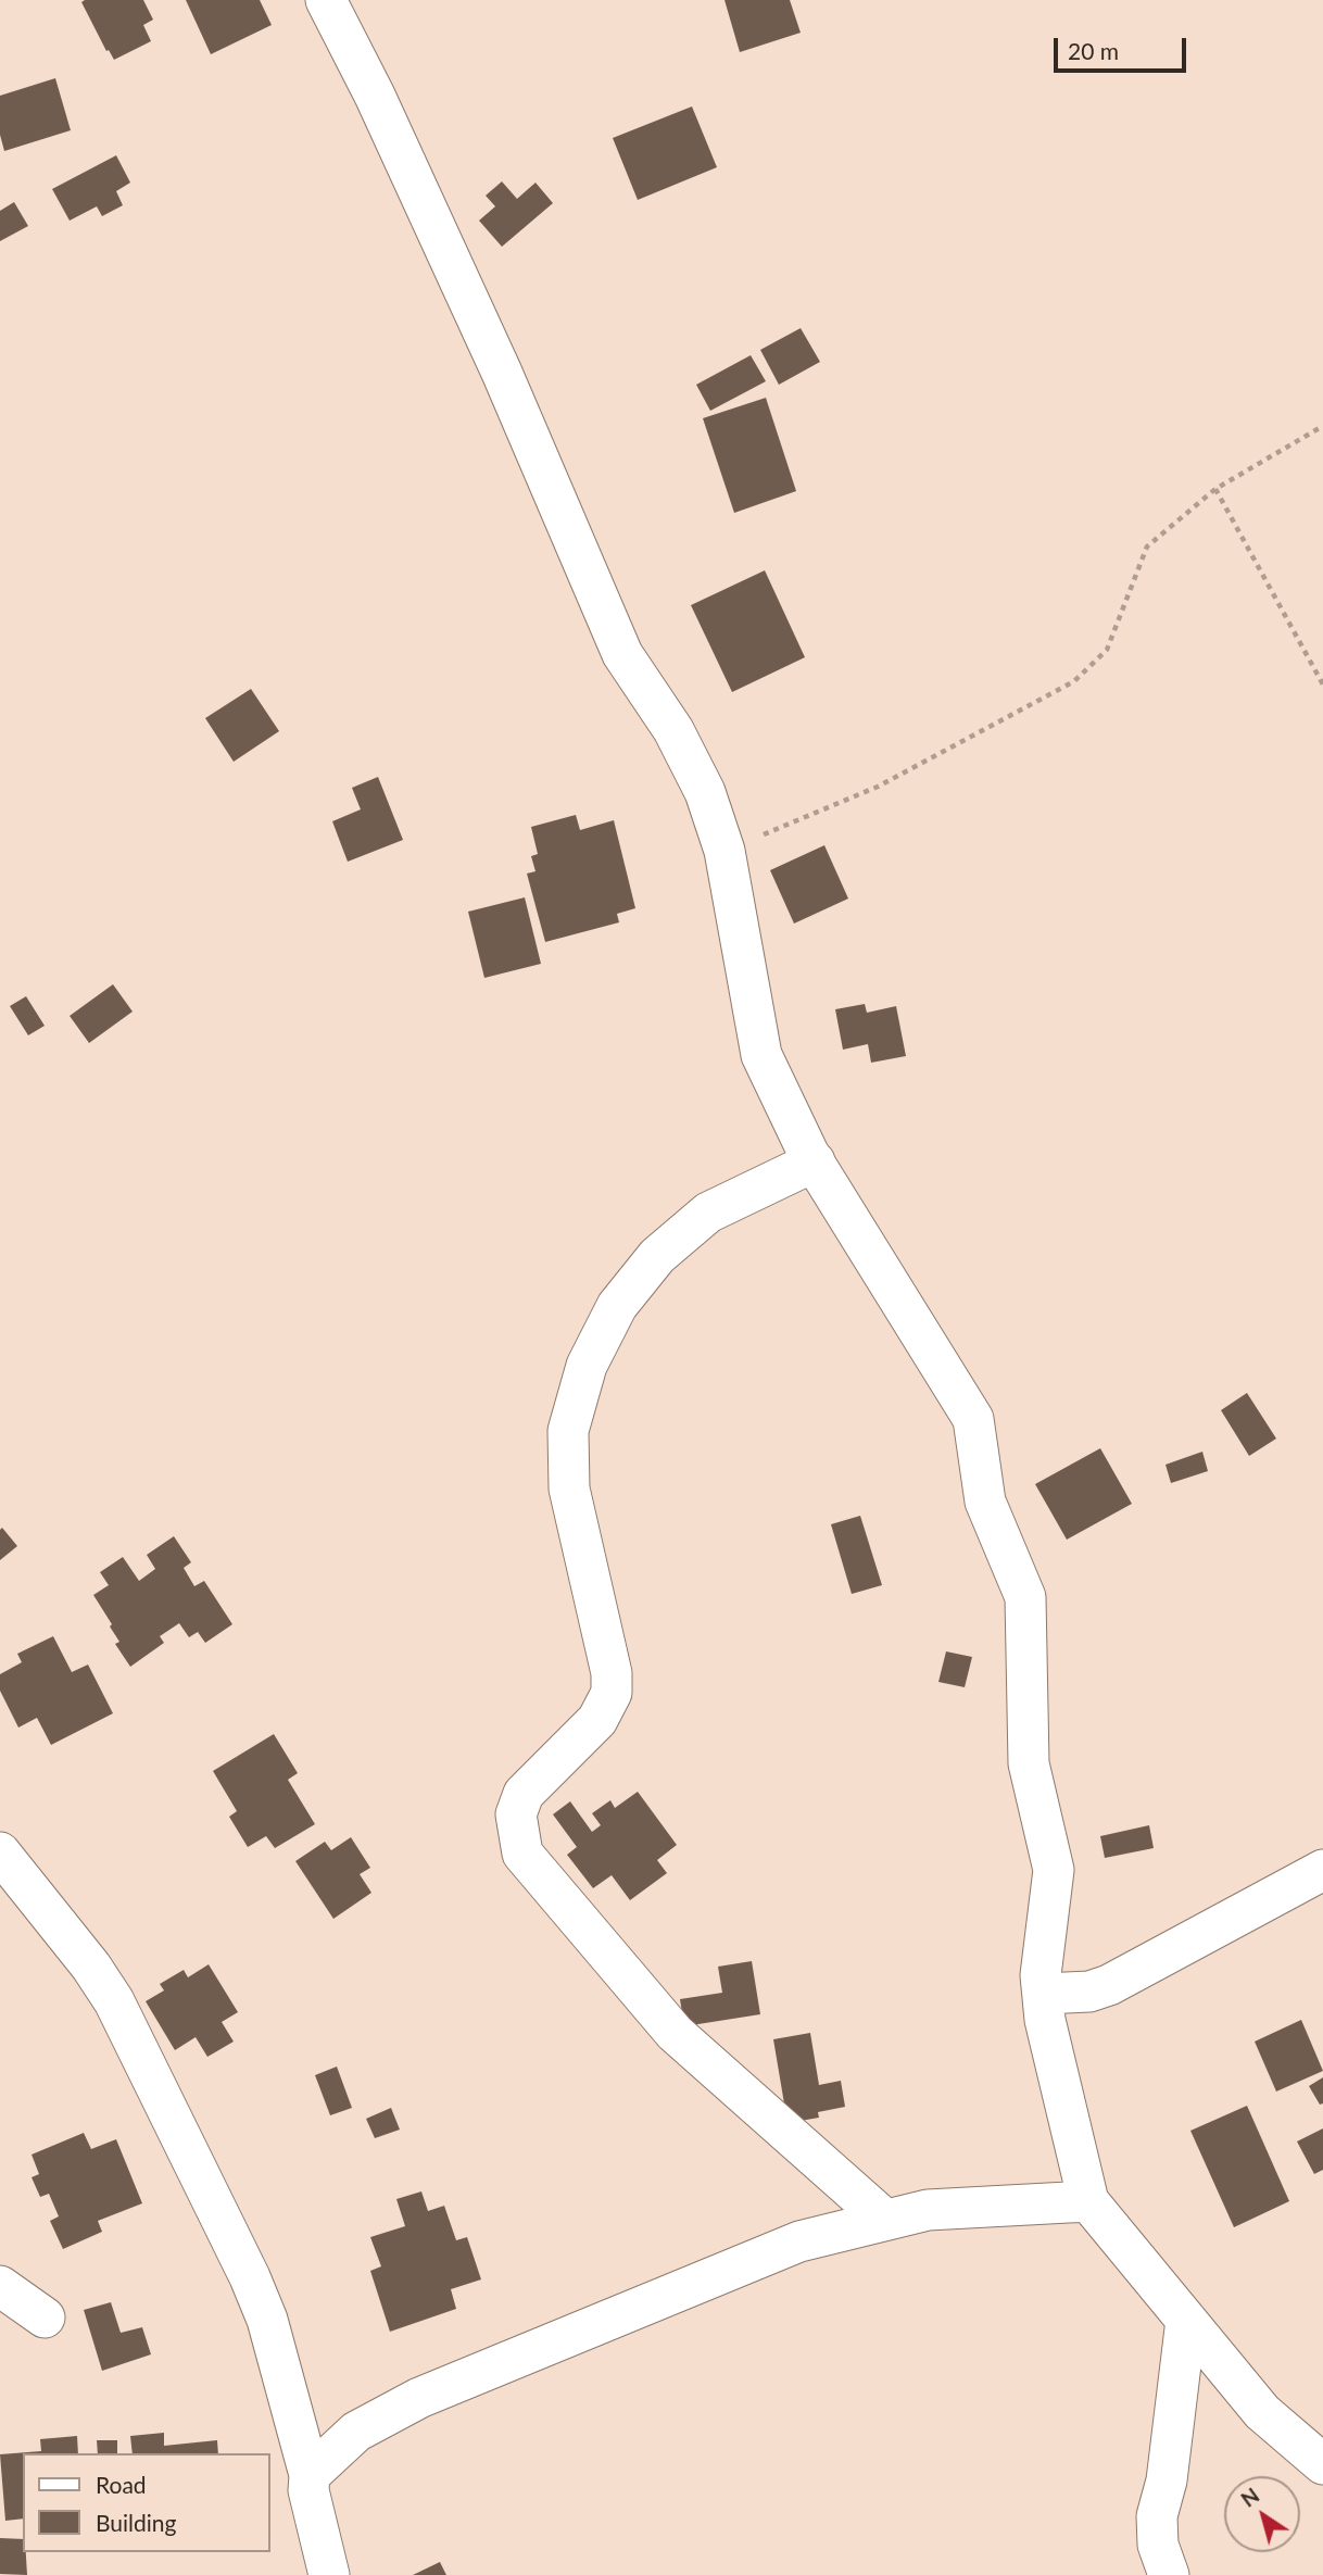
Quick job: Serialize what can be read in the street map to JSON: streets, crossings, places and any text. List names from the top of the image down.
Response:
{
  "legend": ["Road", "Building"],
  "scale_bar": "20 m",
  "north": "top left"
}
